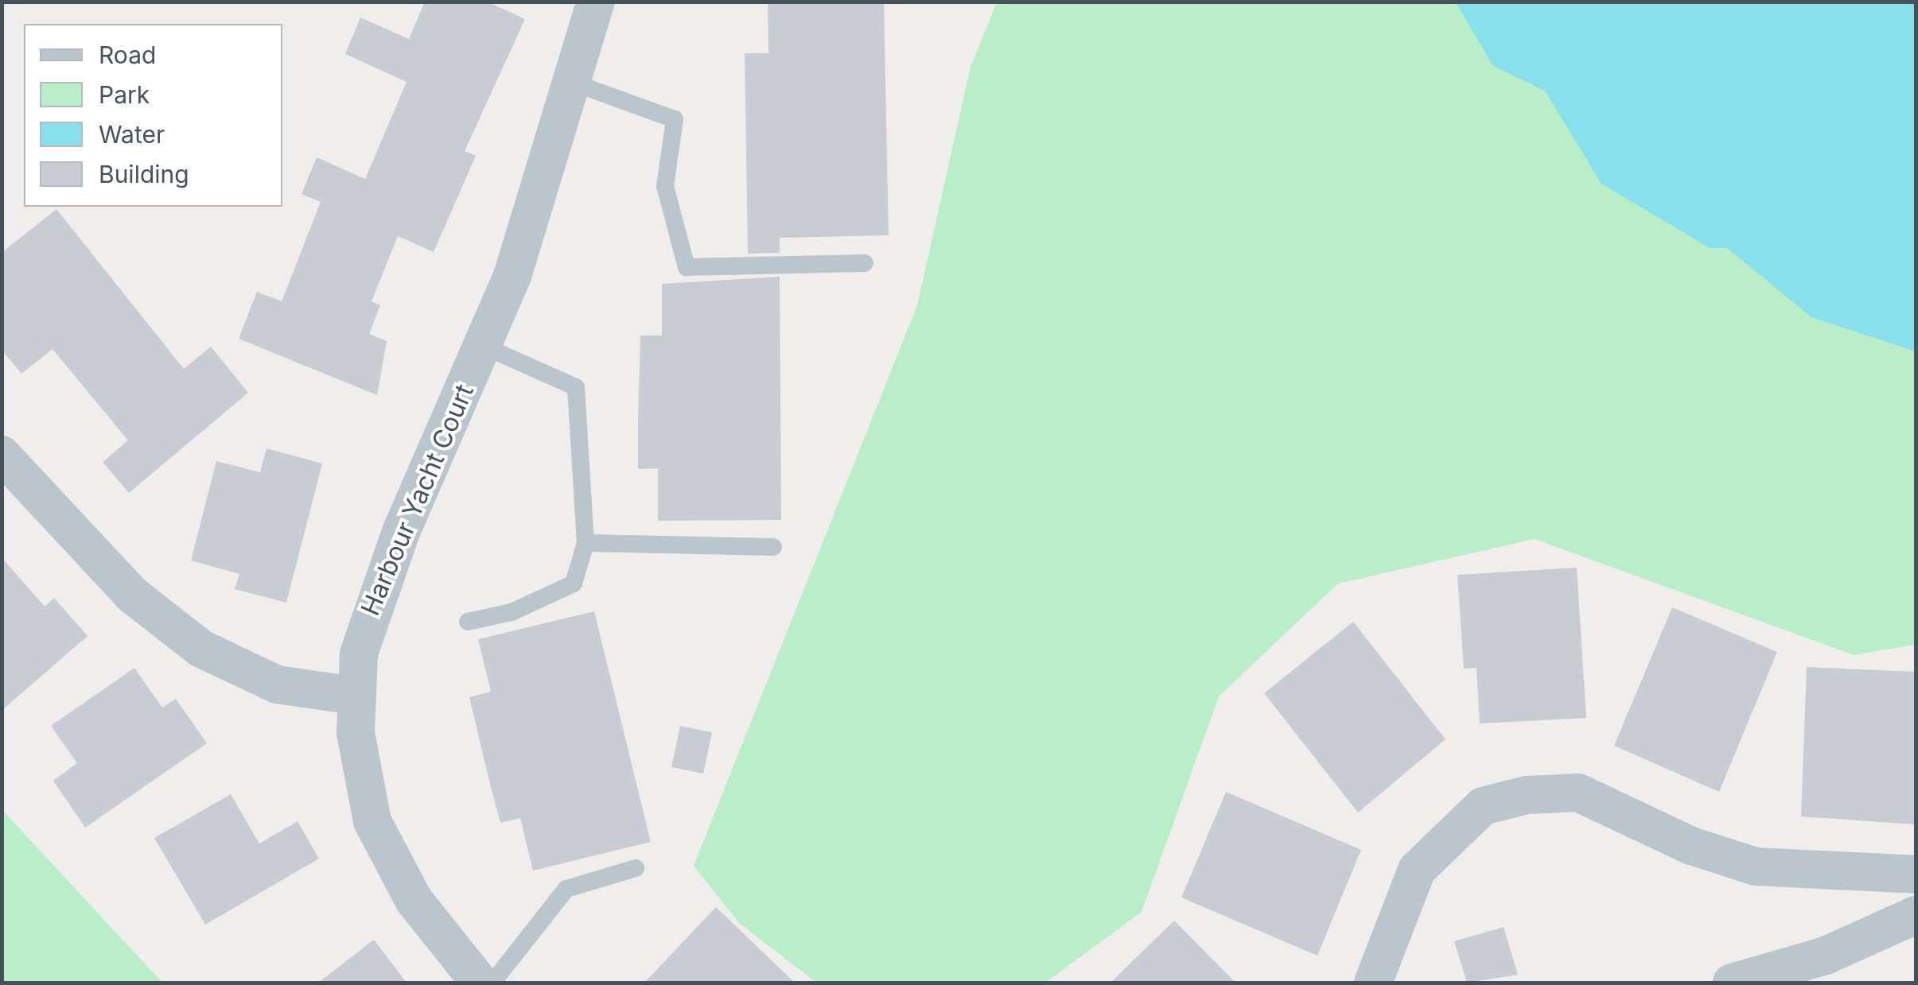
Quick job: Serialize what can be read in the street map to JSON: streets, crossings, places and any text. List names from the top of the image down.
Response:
{
  "streets": {
    "street": ["Harbour Yacht Court"]
  },
  "legend": [
    "Road",
    "Park",
    "Water",
    "Building"
  ]
}
